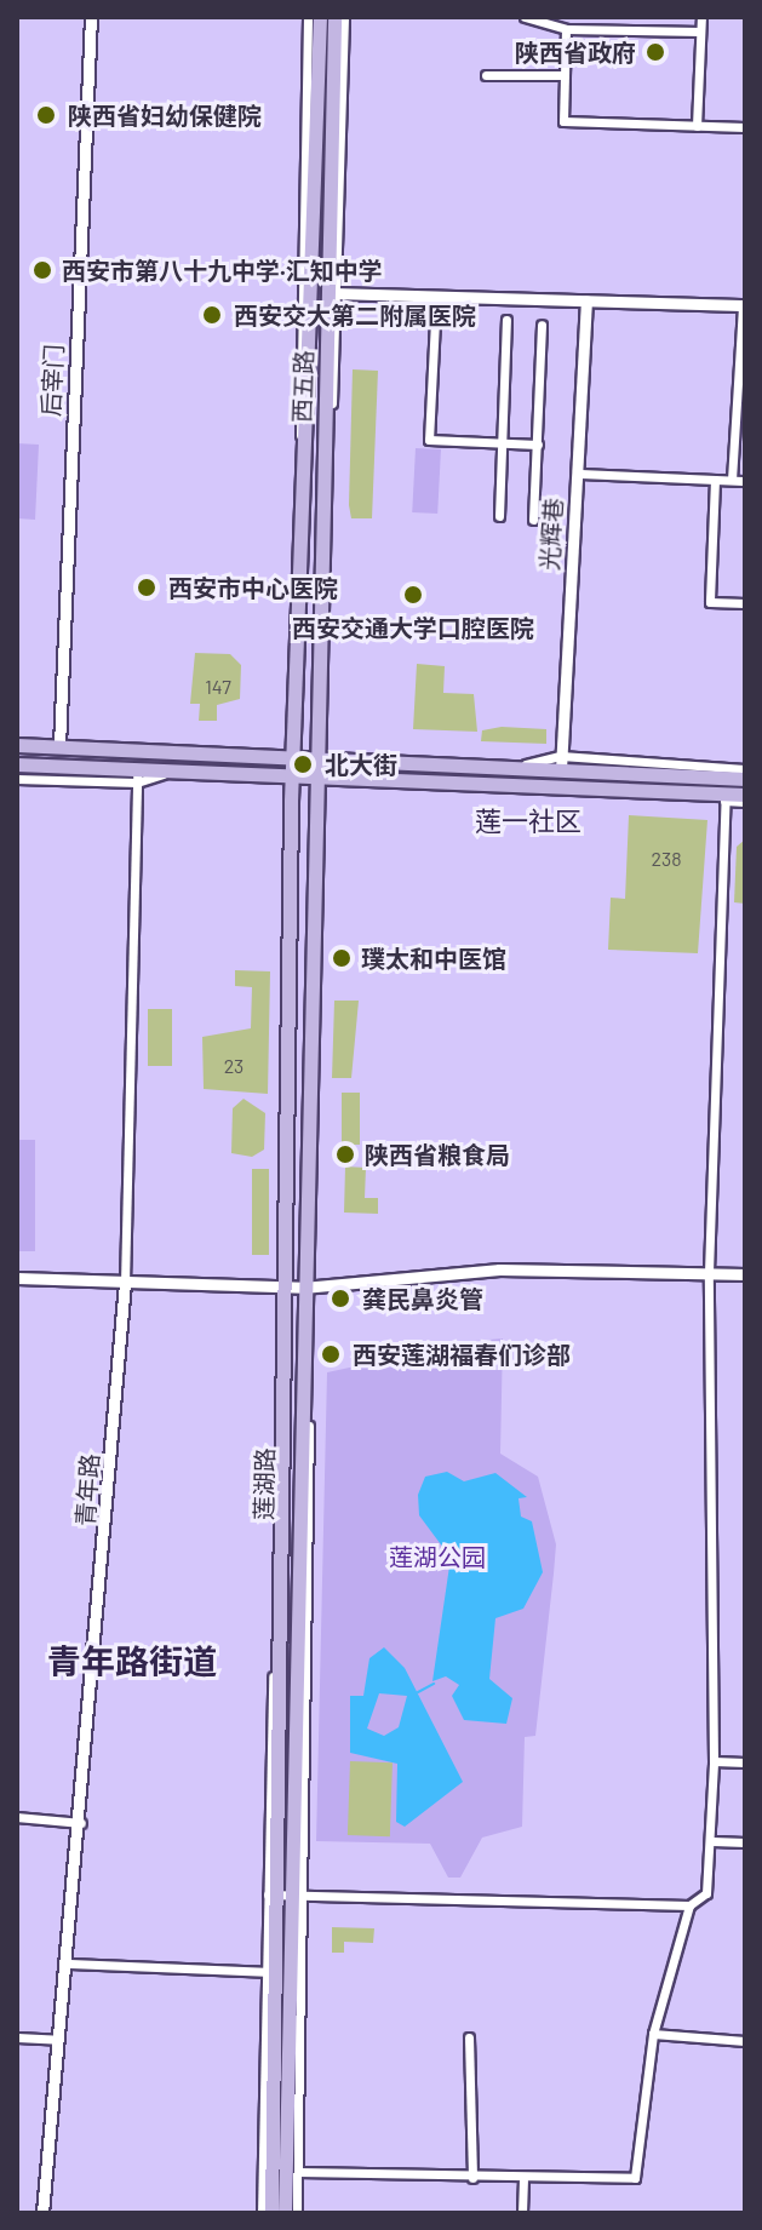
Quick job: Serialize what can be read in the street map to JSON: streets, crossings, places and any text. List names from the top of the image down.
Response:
{
  "streets": {
    "main road": ["西五路", "莲湖路"],
    "street": ["后宰门", "光辉巷", "青年路"]
  },
  "crossings": [
    ["西五路", "莲湖路"]
  ],
  "districts": ["莲一社区", "青年路街道"],
  "parks": ["莲湖公园"],
  "places": [
    "陕西省政府",
    "陕西省妇幼保健院",
    "西安市第八十九中学·汇知中学",
    "西安交大第二附属医院",
    "西安市中心医院",
    "西安交通大学口腔医院",
    "北大街",
    "璞太和中医馆",
    "陕西省粮食局",
    "龚民鼻炎管",
    "西安莲湖福春们诊部"
  ],
  "house_numbers": ["147", "238", "23"]
}
